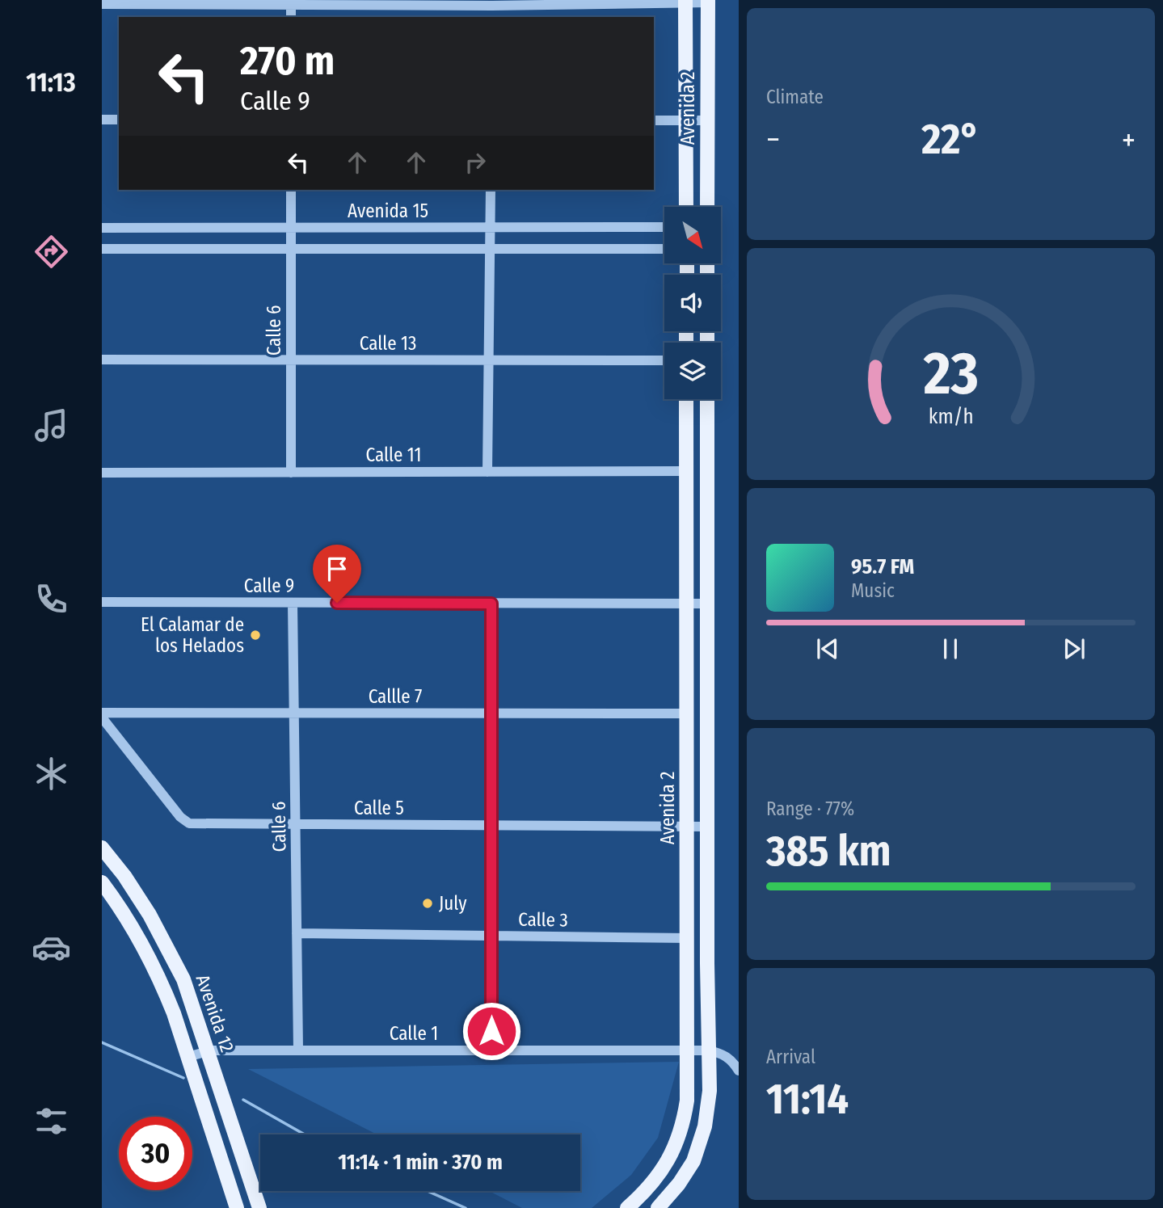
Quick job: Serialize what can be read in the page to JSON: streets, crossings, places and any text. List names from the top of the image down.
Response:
{
  "streets": {
    "main road": ["Avenida 2", "Avenida 12"],
    "street": [
      "Avenida 15",
      "Calle 6",
      "Calle 13",
      "Calle 11",
      "Calle 9",
      "Callle 7",
      "Calle 5",
      "Calle 3",
      "Calle 1"
    ]
  },
  "crossings": [
    ["Avenida 2", "Calle 11"],
    ["Avenida 2", "Calle 9"],
    ["Avenida 2", "Callle 7"],
    ["Avenida 2", "Calle 5"],
    ["Avenida 2", "Calle 3"],
    ["Avenida 2", "Calle 1"],
    ["Avenida 15", "Calle 6"],
    ["Calle 6", "Calle 13"],
    ["Calle 6", "Calle 11"],
    ["Calle 6", "Calle 9"],
    ["Calle 6", "Callle 7"],
    ["Calle 6", "Calle 5"],
    ["Calle 6", "Calle 3"],
    ["Calle 6", "Calle 1"],
    ["Avenida 12", "Calle 1"]
  ],
  "places": ["El Calamar de los Helados", "July"],
  "north": "bottom right",
  "page": {
    "tabs": "11:13",
    "tile": [
      "Climate",
      ["Range · 77%", "385 km"],
      ["Arrival", "11:14"]
    ],
    "turn": ["270 m", "Calle 9"],
    "heat": ["−", "22°", "+"],
    "song": ["95.7 FM", "Music"],
    "limit": "30",
    "trip": "11:14 · 1 min · 370 m",
    "gauge": ["23", "km/h"]
  }
}
